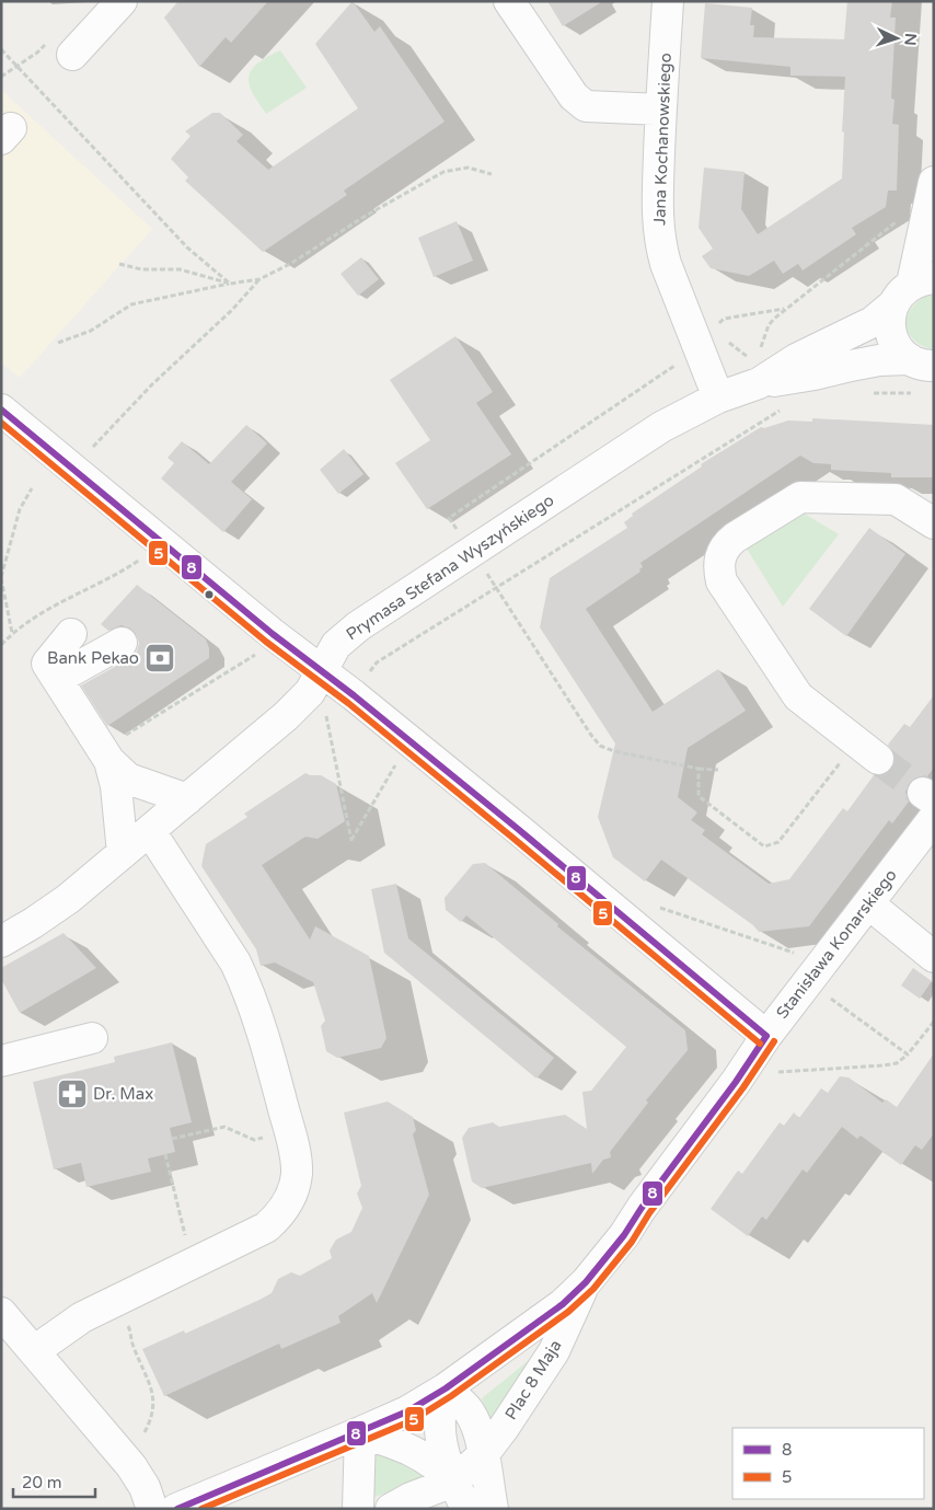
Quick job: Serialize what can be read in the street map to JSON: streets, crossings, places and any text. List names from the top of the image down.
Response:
{
  "streets": {
    "street": [
      "Jana Kochanowskiego",
      "Prymasa Stefana Wyszyńskiego",
      "Stanisława Konarskiego",
      "Plac 8 Maja"
    ]
  },
  "crossings": [
    ["Jana Kochanowskiego", "Prymasa Stefana Wyszyńskiego"],
    ["Stanisława Konarskiego", "Plac 8 Maja"]
  ],
  "places": {
    "bank": ["Bank Pekao"],
    "pharmacy": ["Dr. Max"]
  },
  "lines": ["transit line 8", "transit line 5"],
  "legend": ["8", "5"],
  "scale_bar": "20 m",
  "north": "right"
}
